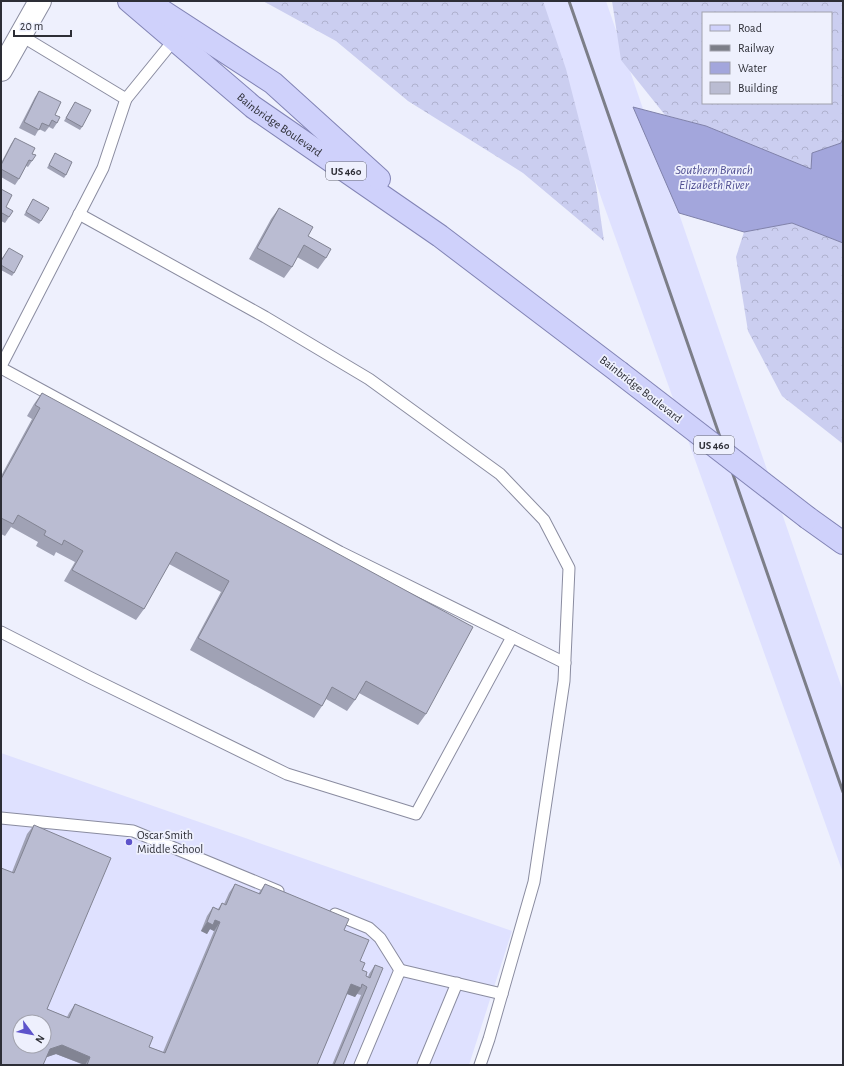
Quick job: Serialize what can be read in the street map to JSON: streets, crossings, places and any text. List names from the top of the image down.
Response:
{
  "streets": {
    "main road": ["Bainbridge Boulevard", "US 460"]
  },
  "water": ["Southern Branch Elizabeth River"],
  "places": ["Oscar Smith Middle School"],
  "legend": [
    "Road",
    "Railway",
    "Water",
    "Building"
  ],
  "scale_bar": "20 m",
  "north": "bottom right"
}
